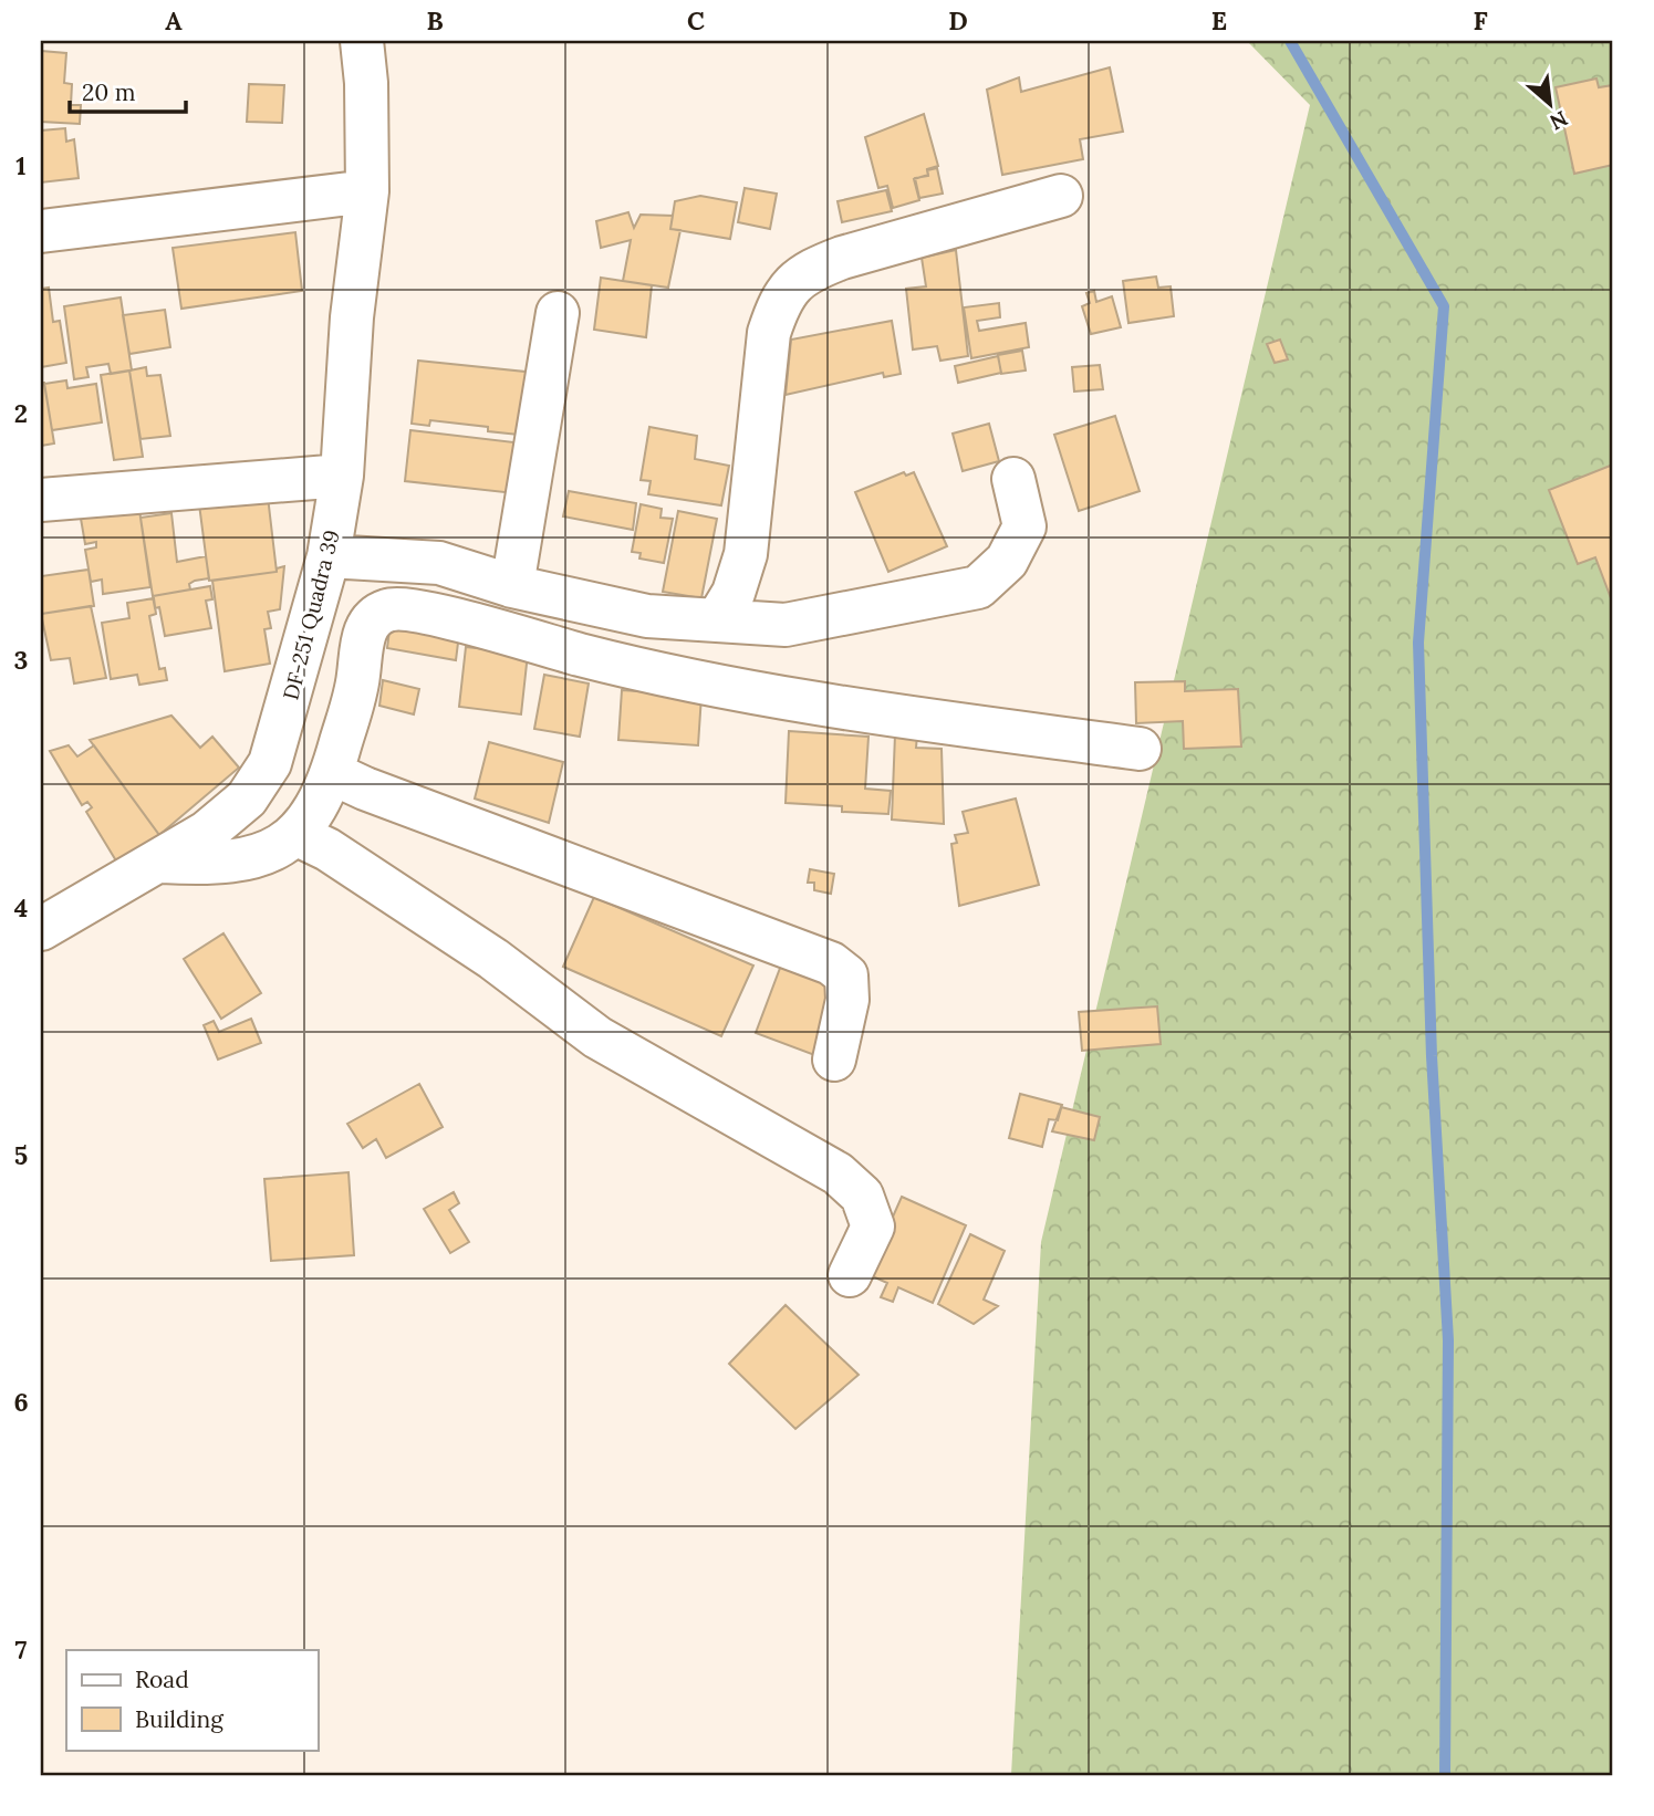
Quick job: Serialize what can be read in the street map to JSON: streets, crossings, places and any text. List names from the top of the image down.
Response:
{
  "streets": {
    "street": ["DF-251 Quadra 39"]
  },
  "legend": ["Road", "Building"],
  "scale_bar": "20 m",
  "north": "bottom right",
  "grid": {
    "columns": [
      "A",
      "B",
      "C",
      "D",
      "E",
      "F"
    ],
    "rows": [
      "1",
      "2",
      "3",
      "4",
      "5",
      "6",
      "7"
    ]
  }
}
